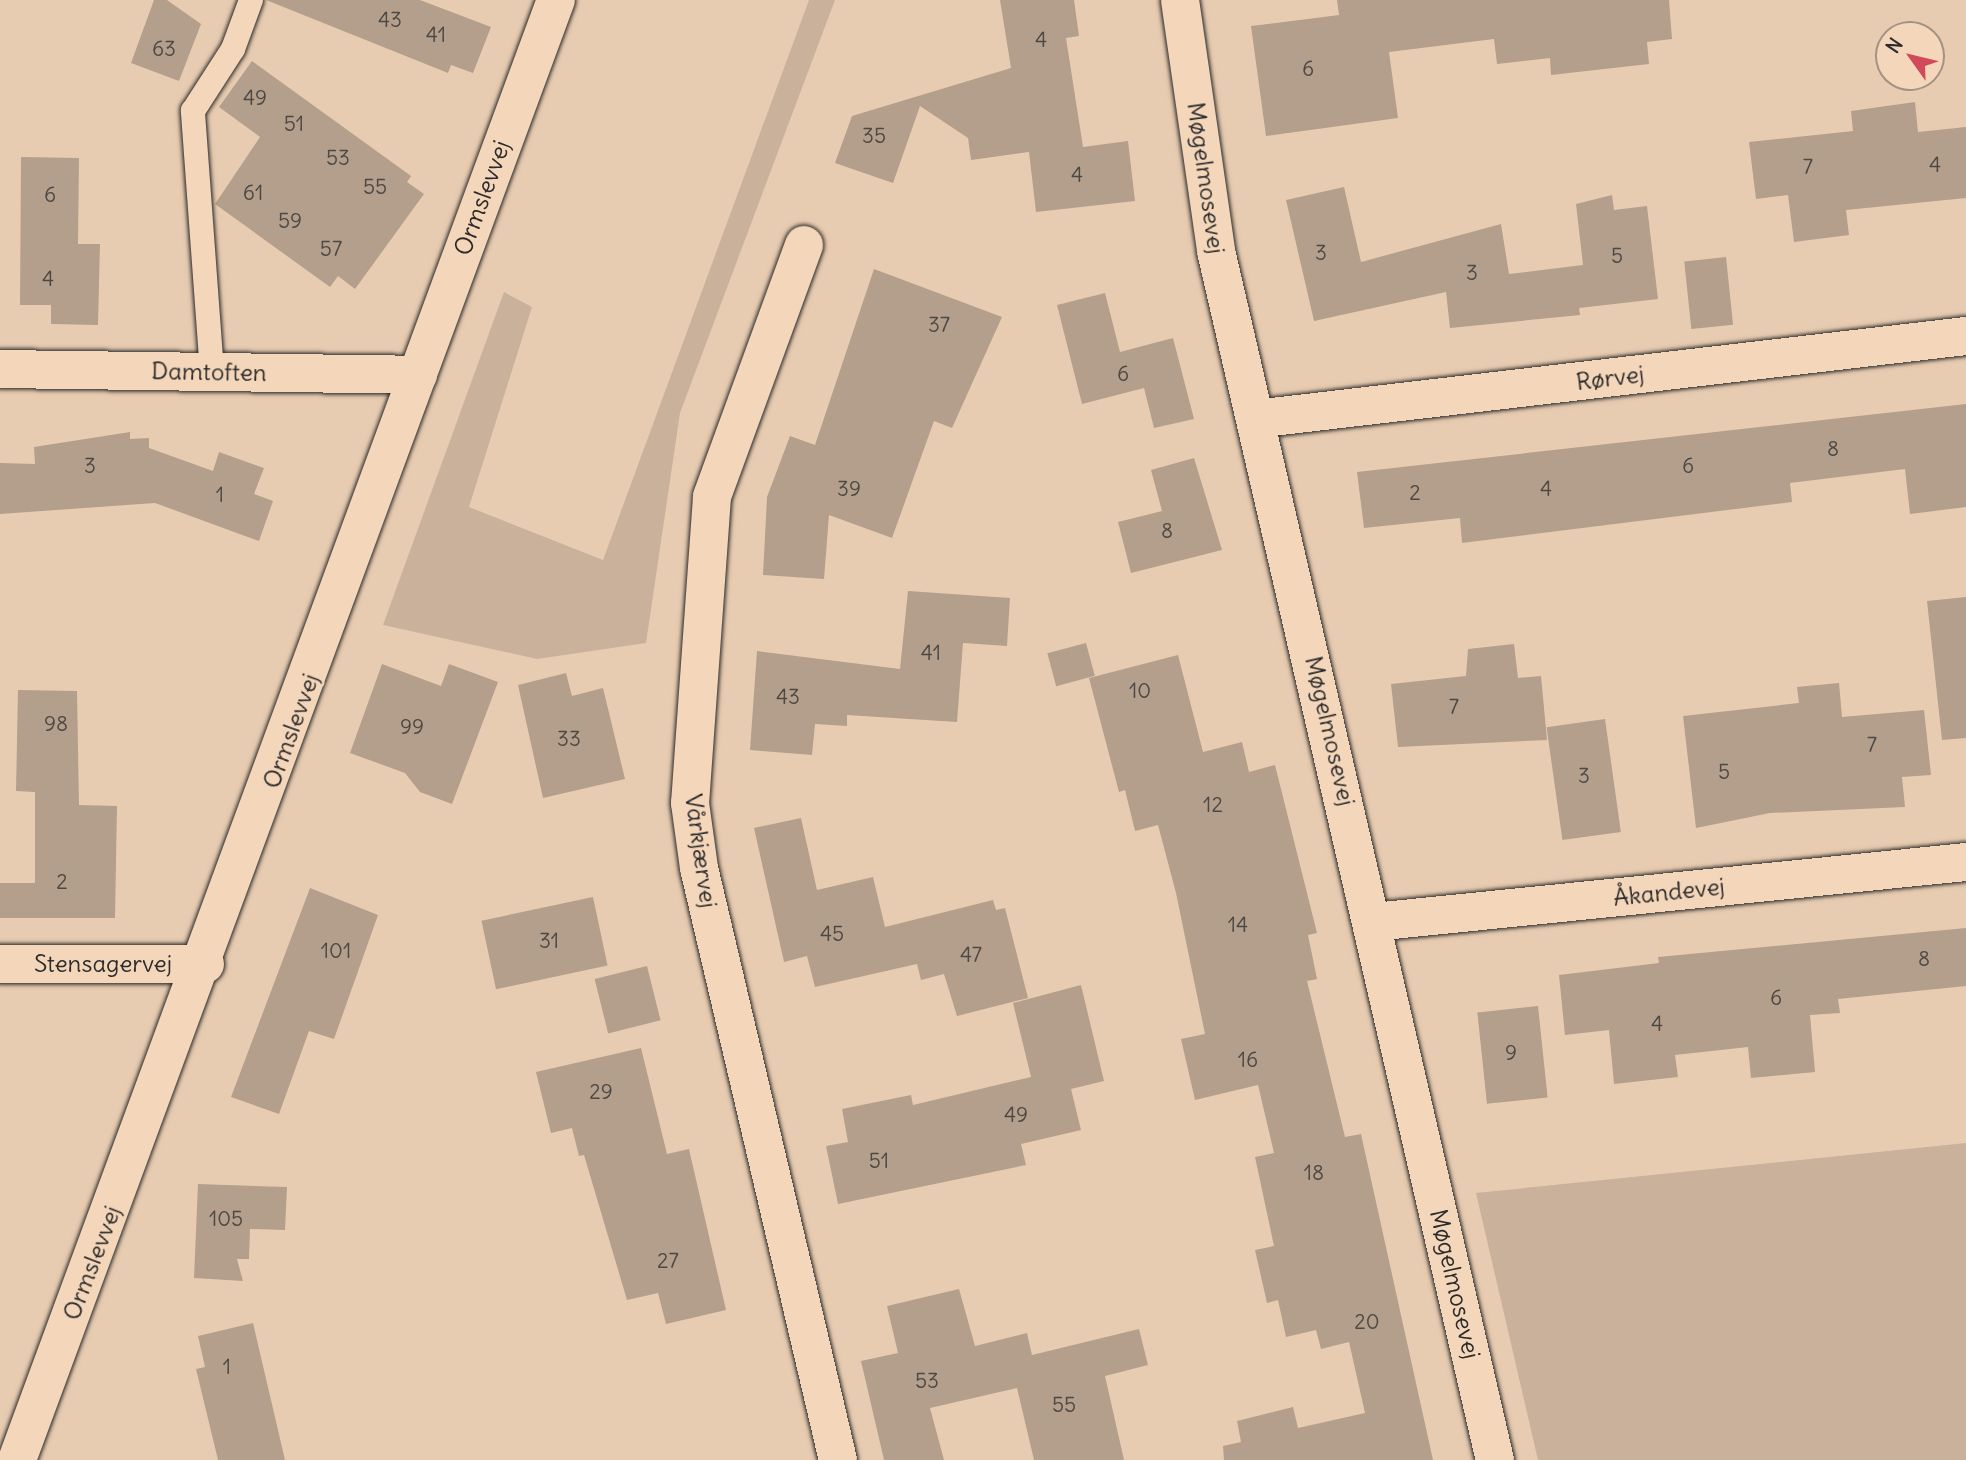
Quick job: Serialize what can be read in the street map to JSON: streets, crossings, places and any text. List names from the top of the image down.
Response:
{
  "streets": {
    "street": [
      "Møgelmosevej",
      "Ormslevvej",
      "Damtoften",
      "Rørvej",
      "Vårkjærvej",
      "Åkandevej",
      "Stensagervej"
    ]
  },
  "crossings": [
    ["Møgelmosevej", "Rørvej"],
    ["Møgelmosevej", "Åkandevej"],
    ["Ormslevvej", "Damtoften"],
    ["Ormslevvej", "Stensagervej"]
  ],
  "house_numbers": [
    "43",
    "41",
    "4",
    "63",
    "6",
    "49",
    "51",
    "35",
    "53",
    "4",
    "7",
    "4",
    "55",
    "61",
    "6",
    "59",
    "57",
    "3",
    "5",
    "3",
    "4",
    "37",
    "6",
    "8",
    "3",
    "6",
    "39",
    "4",
    "2",
    "1",
    "8",
    "41",
    "10",
    "43",
    "7",
    "98",
    "99",
    "33",
    "7",
    "5",
    "3",
    "12",
    "2",
    "14",
    "45",
    "31",
    "101",
    "47",
    "8",
    "6",
    "4",
    "9",
    "16",
    "29",
    "49",
    "51",
    "18",
    "105",
    "27",
    "20",
    "1",
    "53",
    "55"
  ],
  "north": "top left"
}
